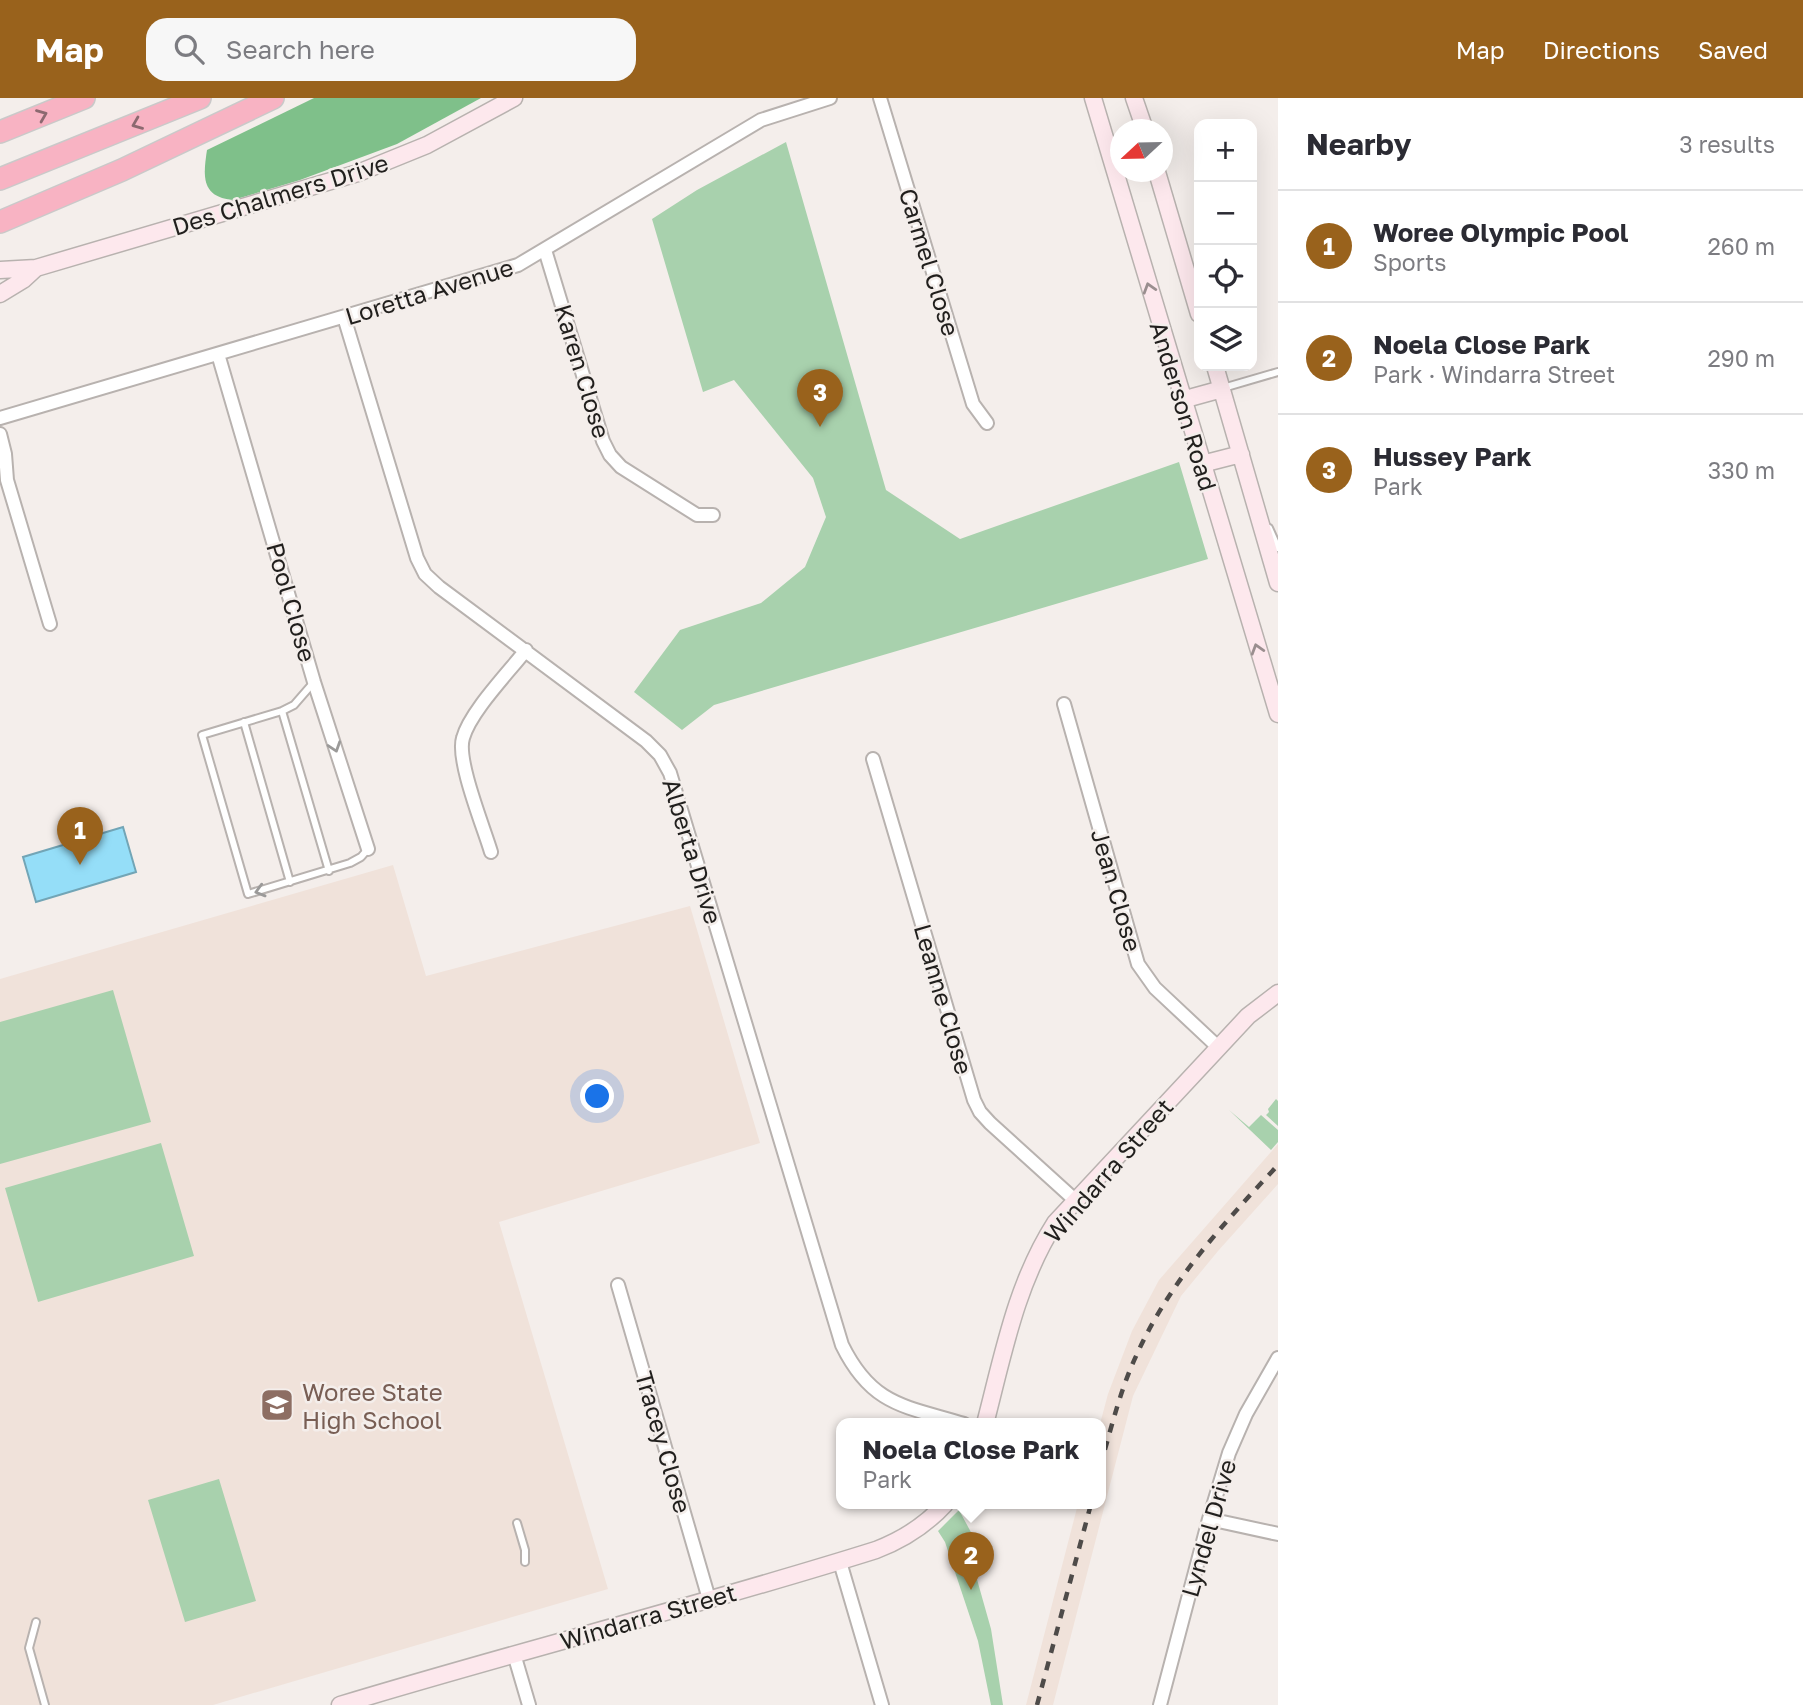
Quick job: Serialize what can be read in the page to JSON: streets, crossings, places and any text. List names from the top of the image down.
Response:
{
  "streets": {
    "street": [
      "Des Chalmers Drive",
      "Carmel Close",
      "Loretta Avenue",
      "Karen Close",
      "Anderson Road",
      "Pool Close",
      "Alberta Drive",
      "Jean Close",
      "Leanne Close",
      "Windarra Street",
      "Tracey Close",
      "Lyndel Drive"
    ]
  },
  "crossings": [
    ["Loretta Avenue", "Karen Close"],
    ["Loretta Avenue", "Pool Close"],
    ["Loretta Avenue", "Alberta Drive"],
    ["Jean Close", "Windarra Street"],
    ["Leanne Close", "Windarra Street"],
    ["Windarra Street", "Tracey Close"]
  ],
  "places": {
    "school or university": ["Woree State High School"]
  },
  "north": "left",
  "page": {
    "header": "Map",
    "search": "Search here",
    "nav": ["Map", "Directions", "Saved"],
    "heading": ["Nearby", "3 results"],
    "map_buttons": ["+", "−"],
    "list": [
      {
        "mark": "1",
        "name": "Woree Olympic Pool",
        "note": "Sports",
        "value": "260 m"
      },
      {
        "mark": "2",
        "name": "Noela Close Park",
        "note": "Park · Windarra Street",
        "value": "290 m"
      },
      {
        "mark": "3",
        "name": "Hussey Park",
        "note": "Park",
        "value": "330 m"
      }
    ],
    "pins": ["3", "1", "2"],
    "popup": ["Noela Close Park", "Park"]
  }
}
